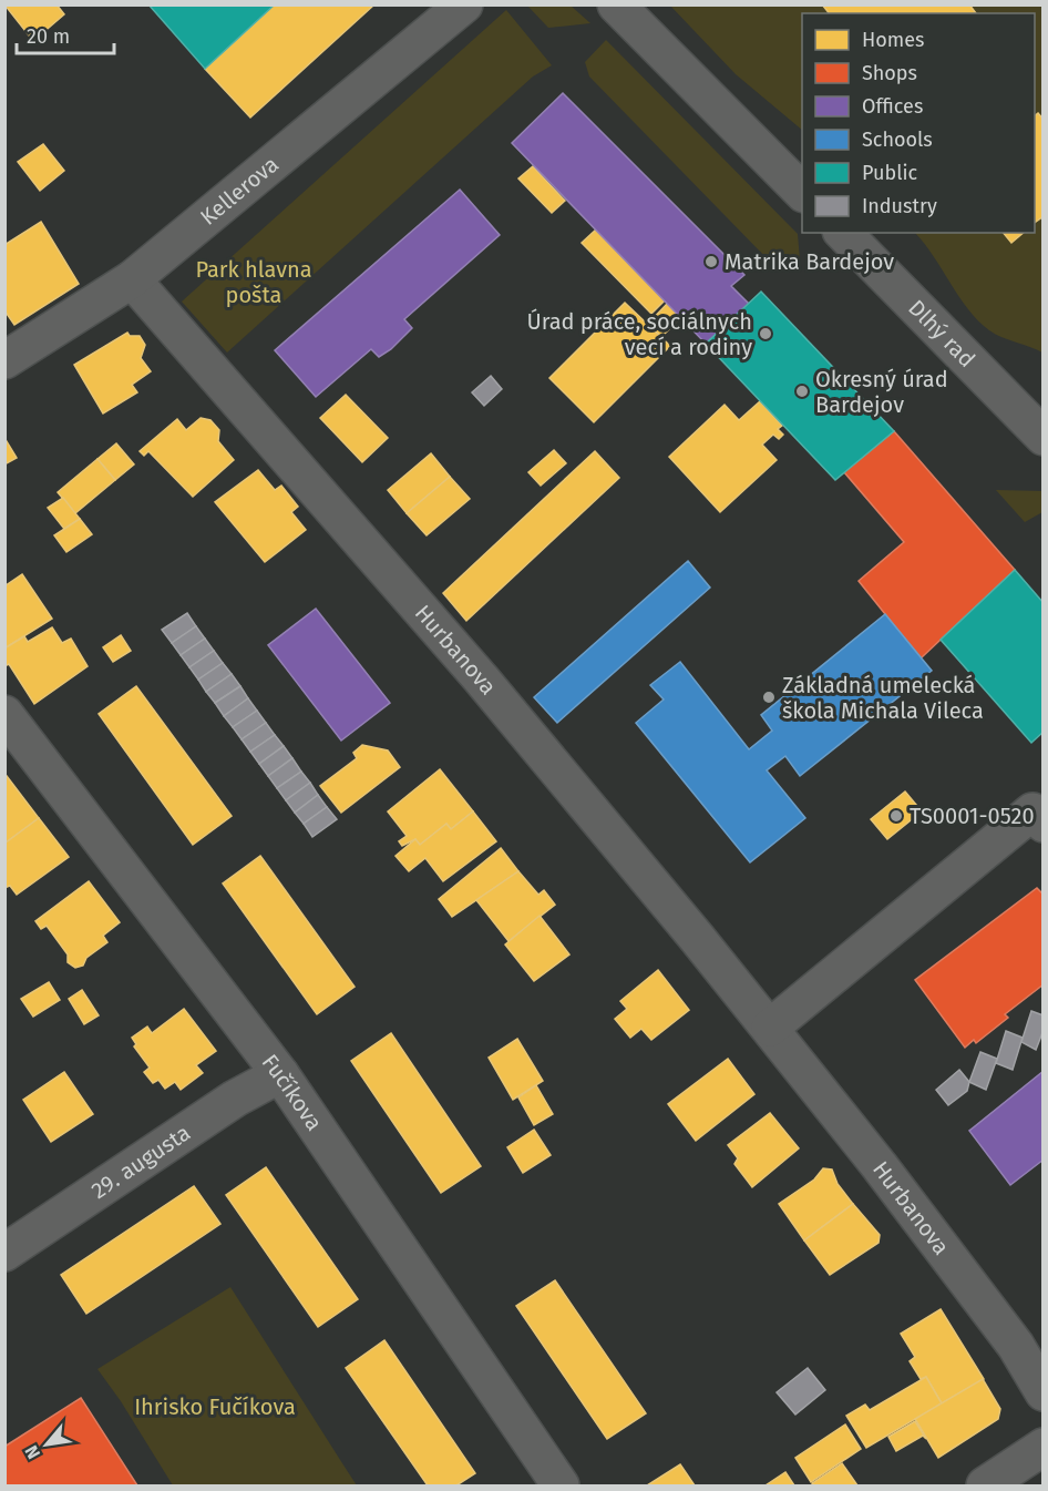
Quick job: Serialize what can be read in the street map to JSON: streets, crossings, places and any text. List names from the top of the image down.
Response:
{
  "streets": {
    "street": [
      "Kellerova",
      "Dlhý rad",
      "Hurbanova",
      "Fučíkova",
      "29. augusta"
    ]
  },
  "crossings": [
    ["Kellerova", "Hurbanova"],
    ["Fučíkova", "29. augusta"]
  ],
  "parks": ["Park hlavna pošta", "Ihrisko Fučíkova"],
  "places": [
    "Matrika Bardejov",
    "Úrad práce, sociálnych vecí a rodiny",
    "Okresný úrad Bardejov",
    "Základná umelecká škola Michala Vileca",
    "TS0001-0520"
  ],
  "legend": [
    "Homes",
    "Shops",
    "Offices",
    "Schools",
    "Public",
    "Industry"
  ],
  "scale_bar": "20 m",
  "north": "bottom left"
}
